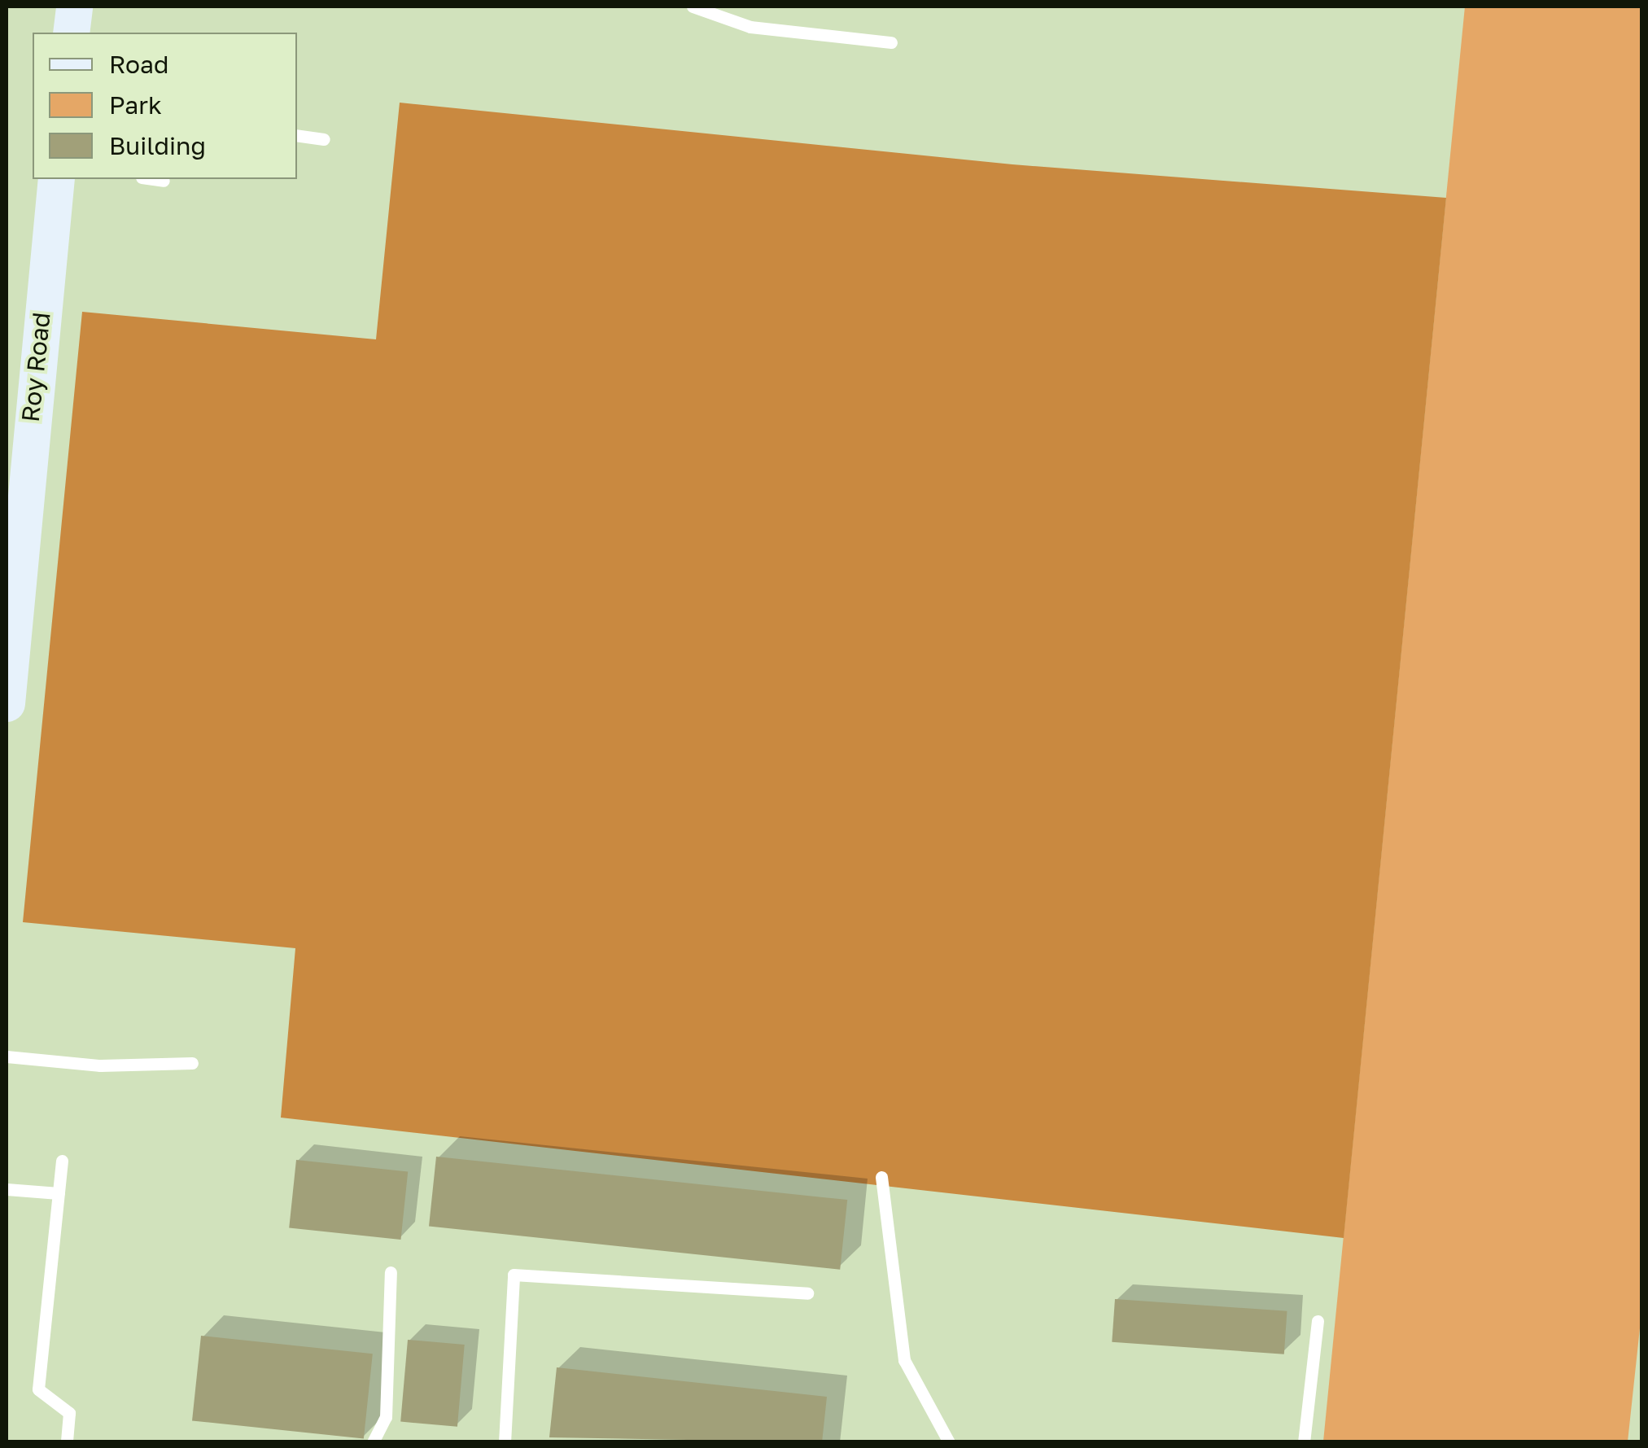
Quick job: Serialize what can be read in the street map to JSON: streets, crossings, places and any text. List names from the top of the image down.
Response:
{
  "streets": {
    "street": ["Roy Road"]
  },
  "legend": ["Road", "Park", "Building"]
}
